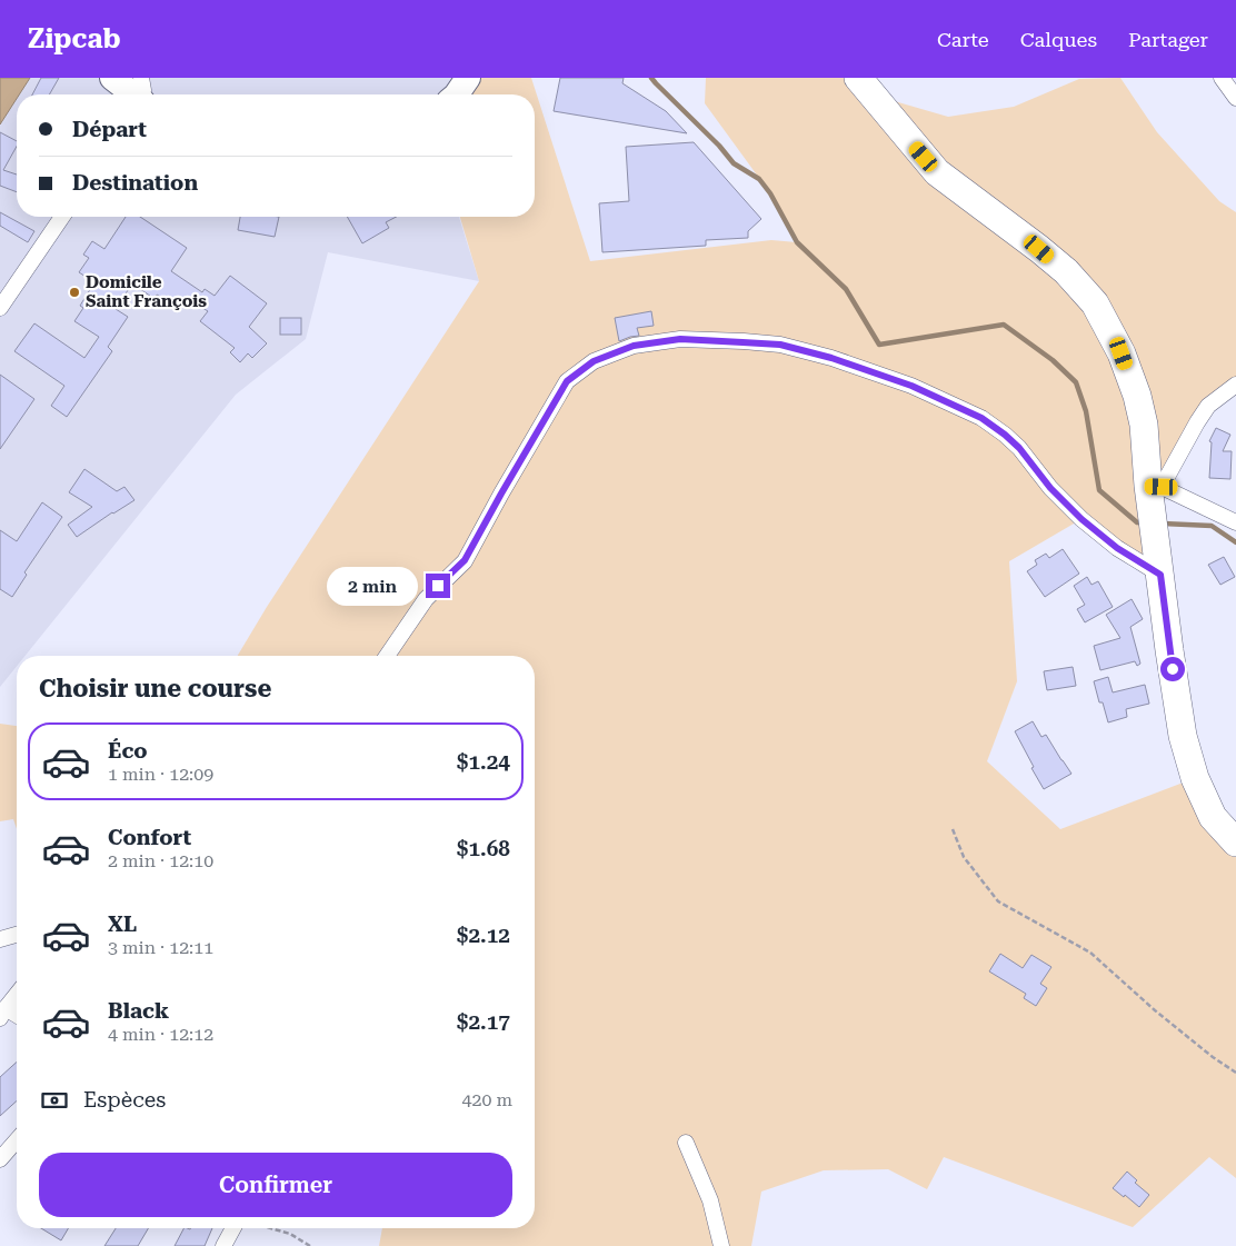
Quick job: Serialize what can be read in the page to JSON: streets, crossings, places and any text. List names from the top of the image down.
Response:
{
  "places": ["Domicile Saint François"],
  "page": {
    "header": "Zipcab",
    "nav": ["Carte", "Calques", "Partager"],
    "banner": ["Départ", "Destination"],
    "bubble": "2 min",
    "heading": "Choisir une course",
    "list": [
      {
        "name": "Éco",
        "note": "1 min · 12:09",
        "value": "$1.24"
      },
      {
        "name": "Confort",
        "note": "2 min · 12:10",
        "value": "$1.68"
      },
      {
        "name": "XL",
        "note": "3 min · 12:11",
        "value": "$2.12"
      },
      {
        "name": "Black",
        "note": "4 min · 12:12",
        "value": "$2.17"
      }
    ],
    "pay": ["Espèces", "420 m"],
    "buttons": "Confirmer"
  }
}
